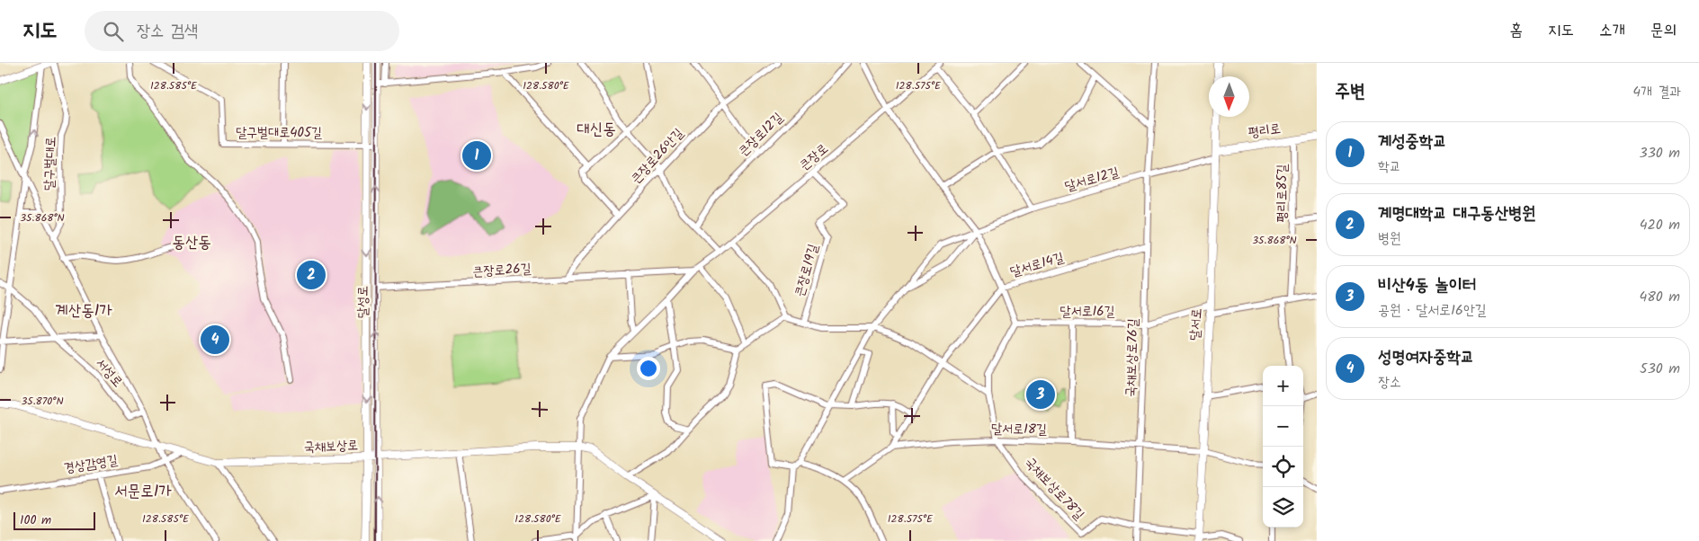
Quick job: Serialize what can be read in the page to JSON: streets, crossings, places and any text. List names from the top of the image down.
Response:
{
  "streets": {
    "main road": [
      "평리로",
      "달성로",
      "달서로",
      "국채보상로"
    ],
    "street": [
      "달구벌대로405길",
      "큰장로12길",
      "큰장로26안길",
      "큰장로",
      "달구벌대로",
      "달서로12길",
      "평리로85길",
      "달서로14길",
      "큰장로26길",
      "큰장로19길",
      "달서로16길",
      "국채보상로76길",
      "서성로",
      "달서로18길",
      "경상감영길",
      "국채보상로78길"
    ]
  },
  "crossings": [
    ["평리로", "달서로12길"],
    ["평리로", "평리로85길"],
    ["평리로", "달서로"],
    ["달구벌대로405길", "달성로"],
    ["큰장로26안길", "큰장로26길"],
    ["큰장로", "큰장로26길"],
    ["큰장로", "큰장로19길"],
    ["큰장로", "국채보상로"],
    ["달서로12길", "달서로"],
    ["달서로12길", "국채보상로76길"],
    ["달서로14길", "국채보상로76길"],
    ["달서로14길", "달서로18길"],
    ["큰장로26길", "달성로"],
    ["달성로", "국채보상로"],
    ["달서로16길", "달서로"],
    ["달서로16길", "국채보상로76길"],
    ["달서로16길", "국채보상로78길"],
    ["달서로", "달서로18길"],
    ["국채보상로76길", "달서로18길"],
    ["달서로18길", "국채보상로78길"],
    ["국채보상로", "경상감영길"]
  ],
  "districts": [
    "대신동",
    "동산동",
    "계산동1가",
    "서문로1가"
  ],
  "scale_bar": "100 m",
  "north": "bottom",
  "page": {
    "header": "지도",
    "search": "장소 검색",
    "nav": [
      "홈",
      "지도",
      "소개",
      "문의"
    ],
    "heading": ["주변", "4개 결과"],
    "list": [
      {
        "mark": "1",
        "name": "계성중학교",
        "note": "학교",
        "value": "330 m"
      },
      {
        "mark": "2",
        "name": "계명대학교 대구동산병원",
        "note": "병원",
        "value": "420 m"
      },
      {
        "mark": "3",
        "name": "비산4동 놀이터",
        "note": "공원 · 달서로16안길",
        "value": "480 m"
      },
      {
        "mark": "4",
        "name": "성명여자중학교",
        "note": "장소",
        "value": "530 m"
      }
    ],
    "pins": [
      "1",
      "2",
      "4",
      "3"
    ],
    "map_buttons": ["+", "−"],
    "scale": "100 m"
  },
  "coordinates": [
    "128.585°E",
    "128.580°E",
    "128.575°E",
    "35.868°N",
    "35.870°N"
  ]
}
